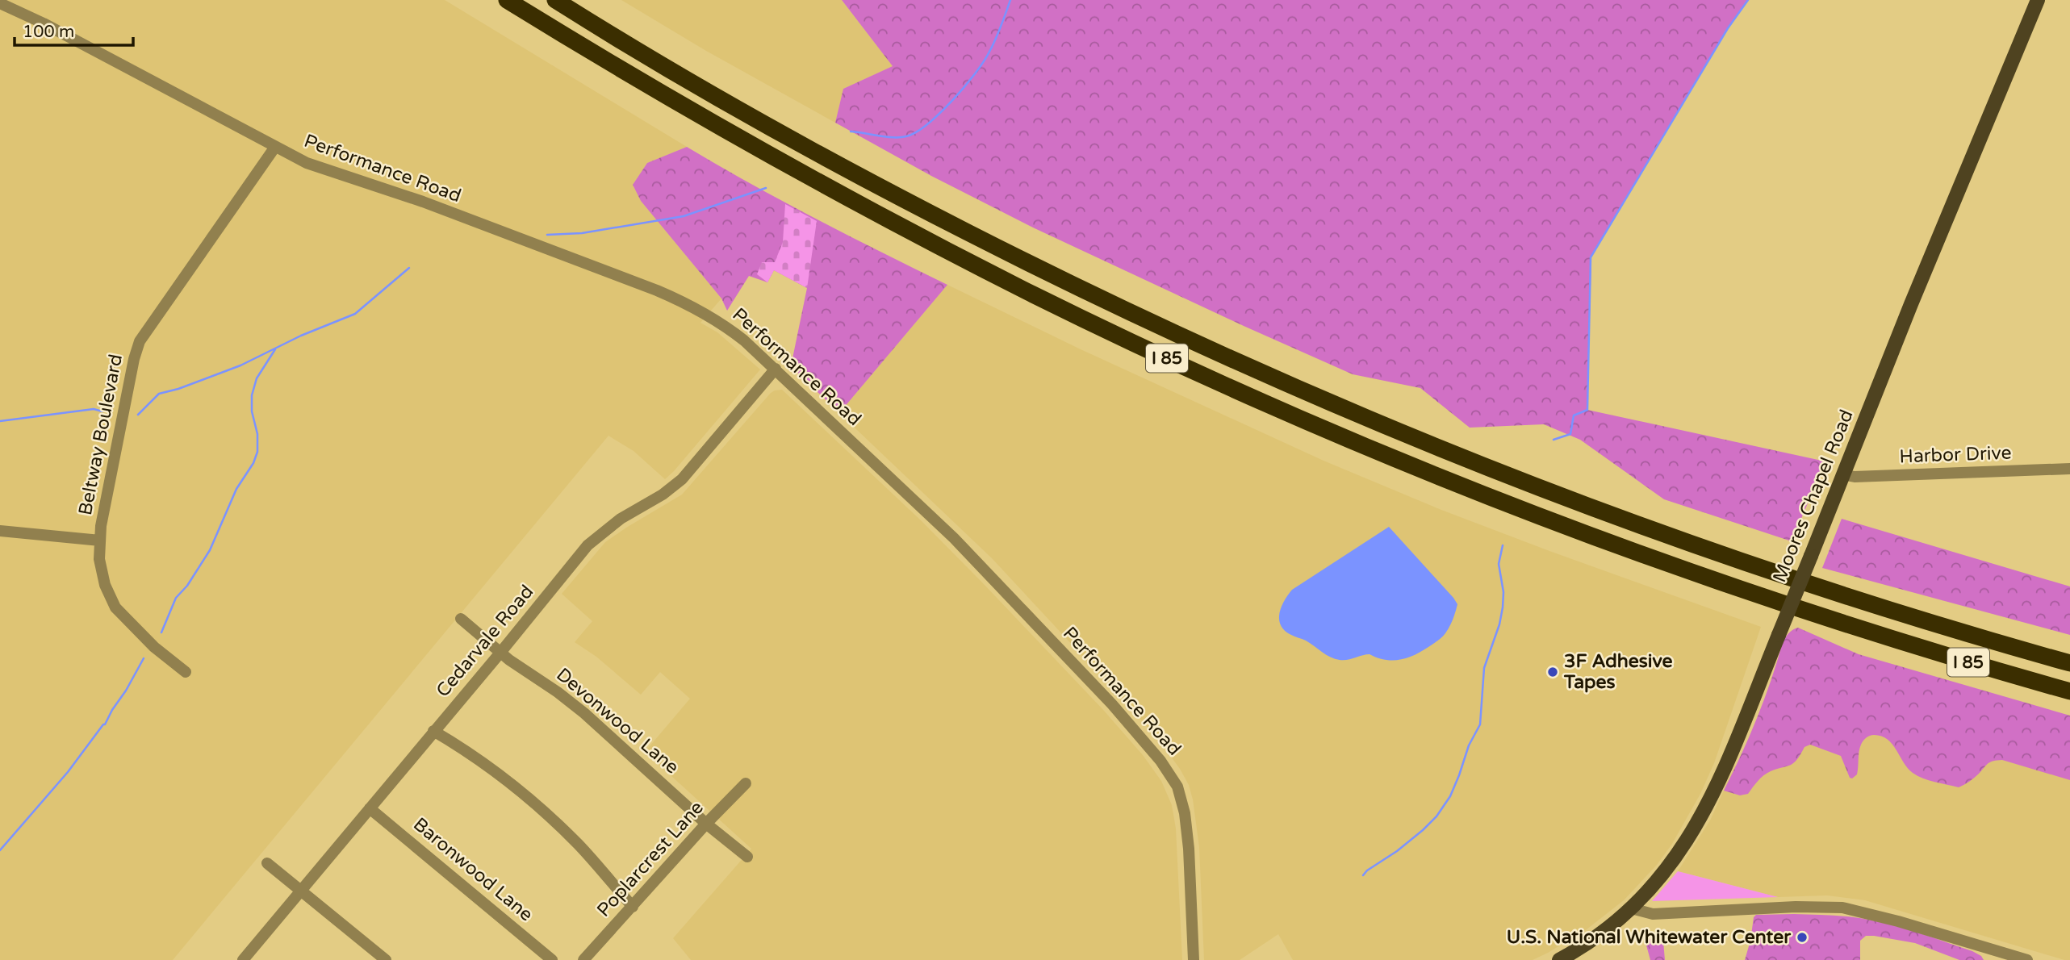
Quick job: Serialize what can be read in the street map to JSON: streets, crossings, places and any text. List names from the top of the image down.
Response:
{
  "streets": {
    "highway": ["I 85"],
    "main road": ["Moores Chapel Road"],
    "street": [
      "Performance Road",
      "Beltway Boulevard",
      "Harbor Drive",
      "Cedarvale Road",
      "Devonwood Lane",
      "Poplarcrest Lane",
      "Baronwood Lane"
    ]
  },
  "crossings": [
    ["Performance Road", "Beltway Boulevard"],
    ["Performance Road", "Cedarvale Road"],
    ["Harbor Drive", "Moores Chapel Road"],
    ["Cedarvale Road", "Devonwood Lane"],
    ["Cedarvale Road", "Baronwood Lane"],
    ["Devonwood Lane", "Poplarcrest Lane"]
  ],
  "places": ["3F Adhesive Tapes", "U.S. National Whitewater Center"],
  "scale_bar": "100 m"
}
